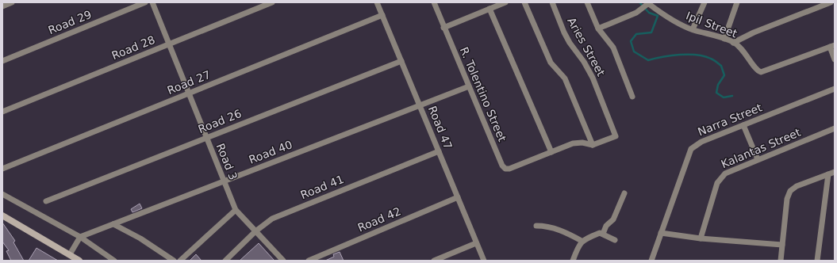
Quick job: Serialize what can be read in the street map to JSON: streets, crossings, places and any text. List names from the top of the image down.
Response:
{
  "streets": {
    "street": [
      "Road 29",
      "Ipil Street",
      "Aries Street",
      "Road 28",
      "Road 27",
      "R. Tolentino Street",
      "Narra Street",
      "Road 26",
      "Road 47",
      "Kalantas Street",
      "Road 40",
      "Road 3",
      "Road 41",
      "Road 42"
    ]
  },
  "crossings": [
    ["Road 28", "Road 3"],
    ["Road 27", "Road 47"],
    ["Road 27", "Road 3"],
    ["R. Tolentino Street", "Road 40"],
    ["Road 26", "Road 47"],
    ["Road 26", "Road 3"],
    ["Road 47", "Road 40"],
    ["Road 47", "Road 41"],
    ["Road 47", "Road 42"],
    ["Road 40", "Road 3"],
    ["Road 3", "Road 41"]
  ]
}
